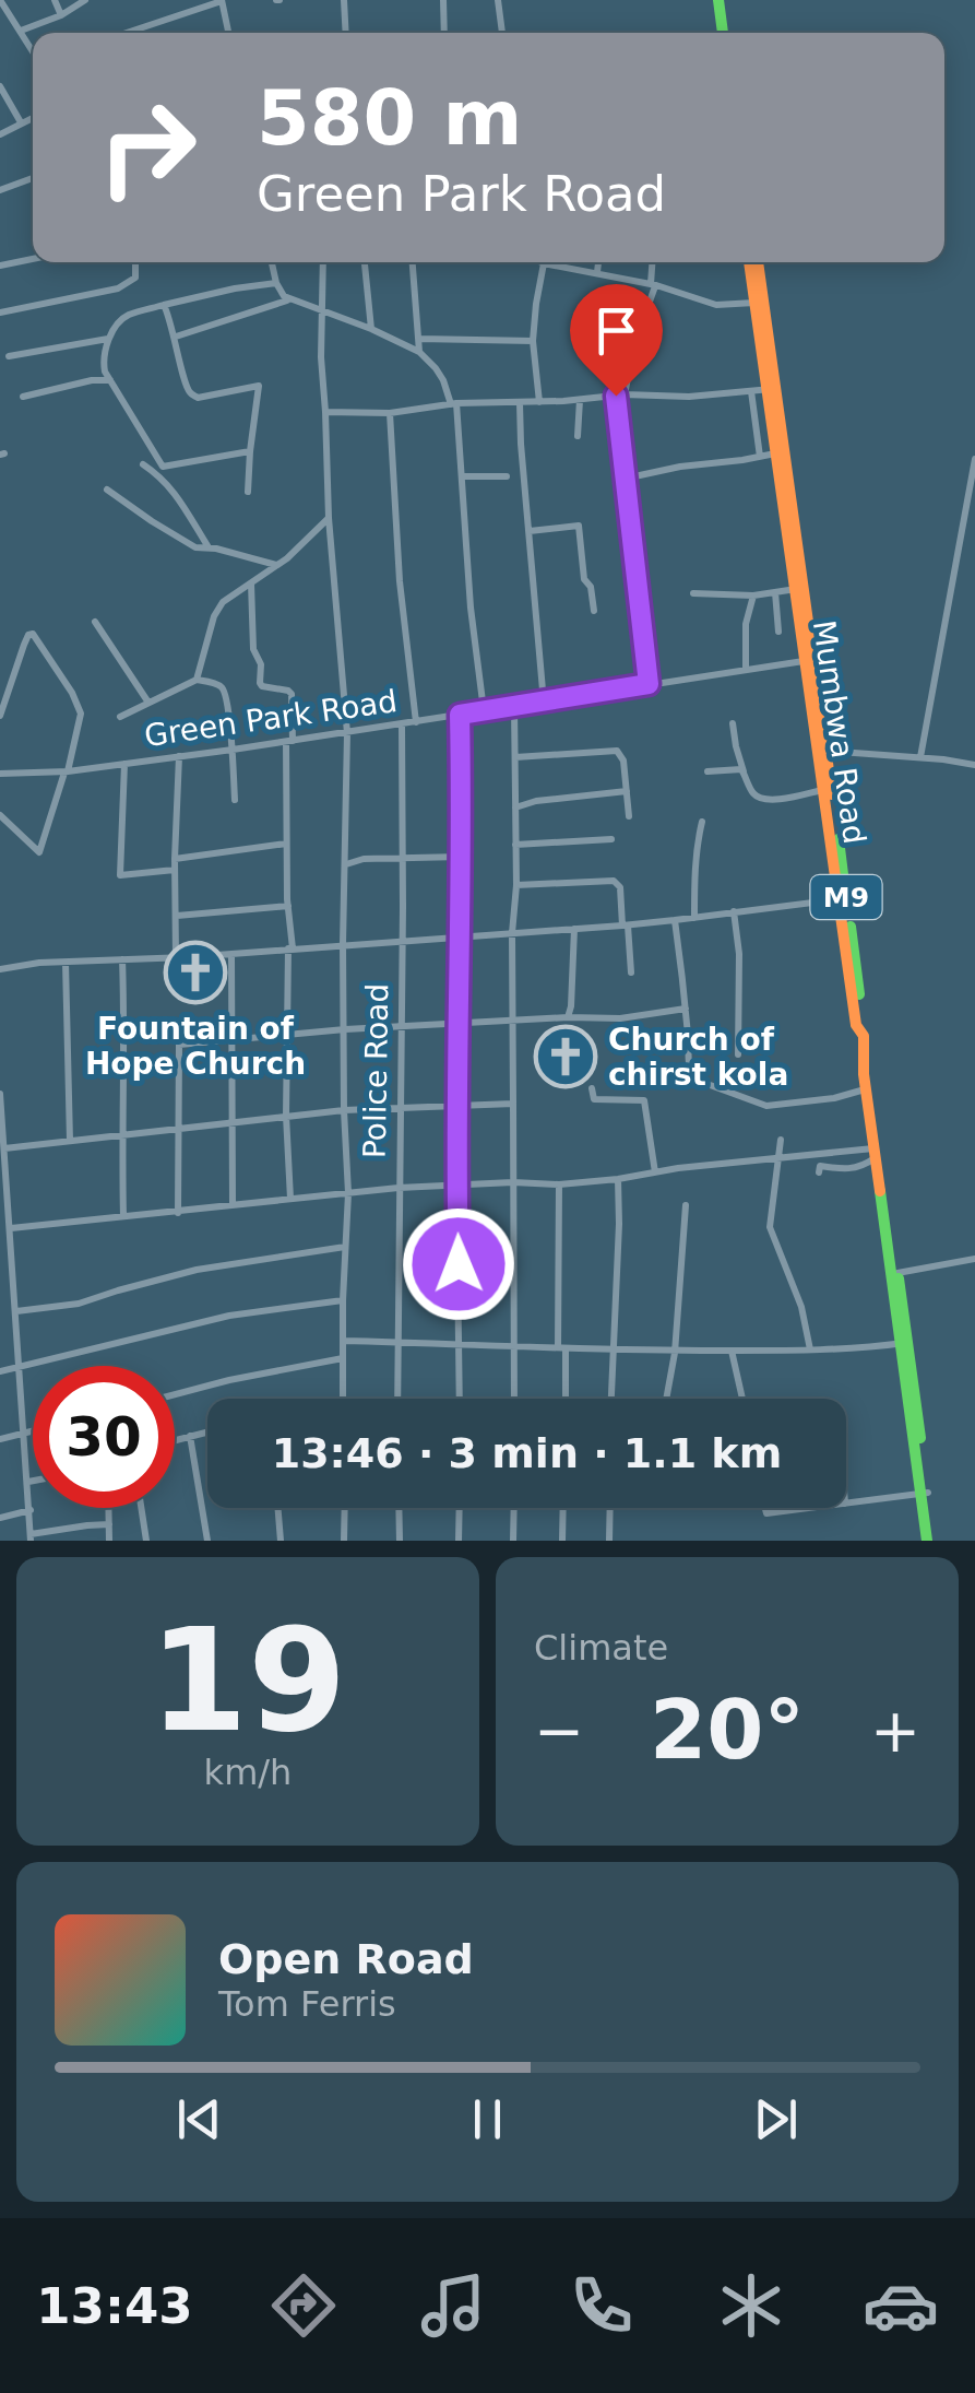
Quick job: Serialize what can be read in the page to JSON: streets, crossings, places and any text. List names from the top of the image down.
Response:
{
  "streets": {
    "main road": ["Mumbwa Road", "M9"],
    "street": ["Green Park Road", "Police Road"]
  },
  "crossings": [
    ["Green Park Road", "Mumbwa Road"],
    ["Green Park Road", "Police Road"]
  ],
  "places": {
    "church": ["Fountain of Hope Church", "Church of chirst kola"]
  },
  "page": {
    "turn": ["580 m", "Green Park Road"],
    "limit": "30",
    "trip": "13:46 · 3 min · 1.1 km",
    "tile": [
      ["19", "km/h"],
      "Climate"
    ],
    "heat": ["−", "20°", "+"],
    "song": ["Open Road", "Tom Ferris"],
    "tabs": "13:43"
  }
}
